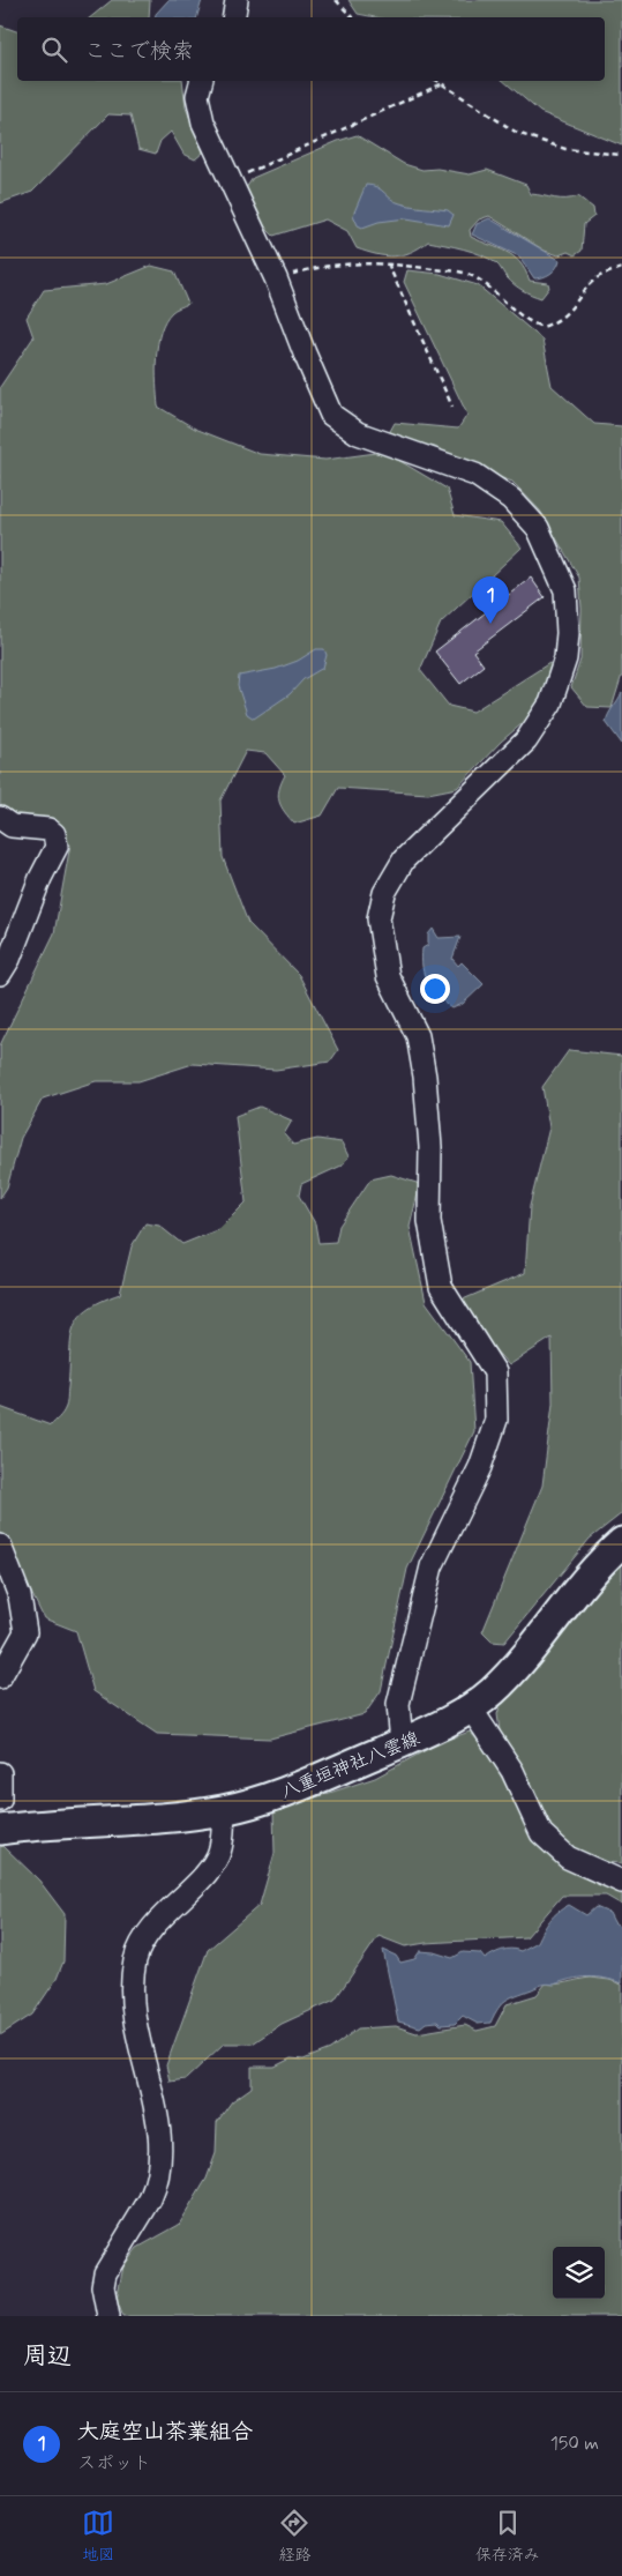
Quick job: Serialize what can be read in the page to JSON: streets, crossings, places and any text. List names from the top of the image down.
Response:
{
  "streets": {
    "main road": ["八重垣神社八雲線"]
  },
  "page": {
    "search": "ここで検索",
    "pins": "1",
    "heading": "周辺",
    "list": [
      {
        "mark": "1",
        "name": "大庭空山茶業組合",
        "note": "スポット",
        "value": "150 m"
      }
    ],
    "nav": ["地図", "経路", "保存済み"]
  }
}
